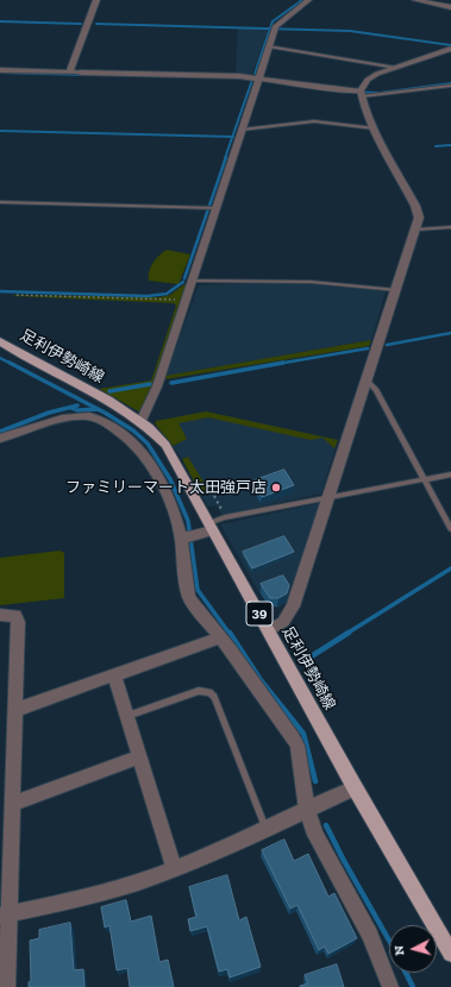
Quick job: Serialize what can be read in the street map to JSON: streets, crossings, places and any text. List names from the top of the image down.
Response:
{
  "streets": {
    "main road": ["足利伊勢崎線", "39"]
  },
  "places": ["ファミリーマート太田強戸店"],
  "north": "left"
}
